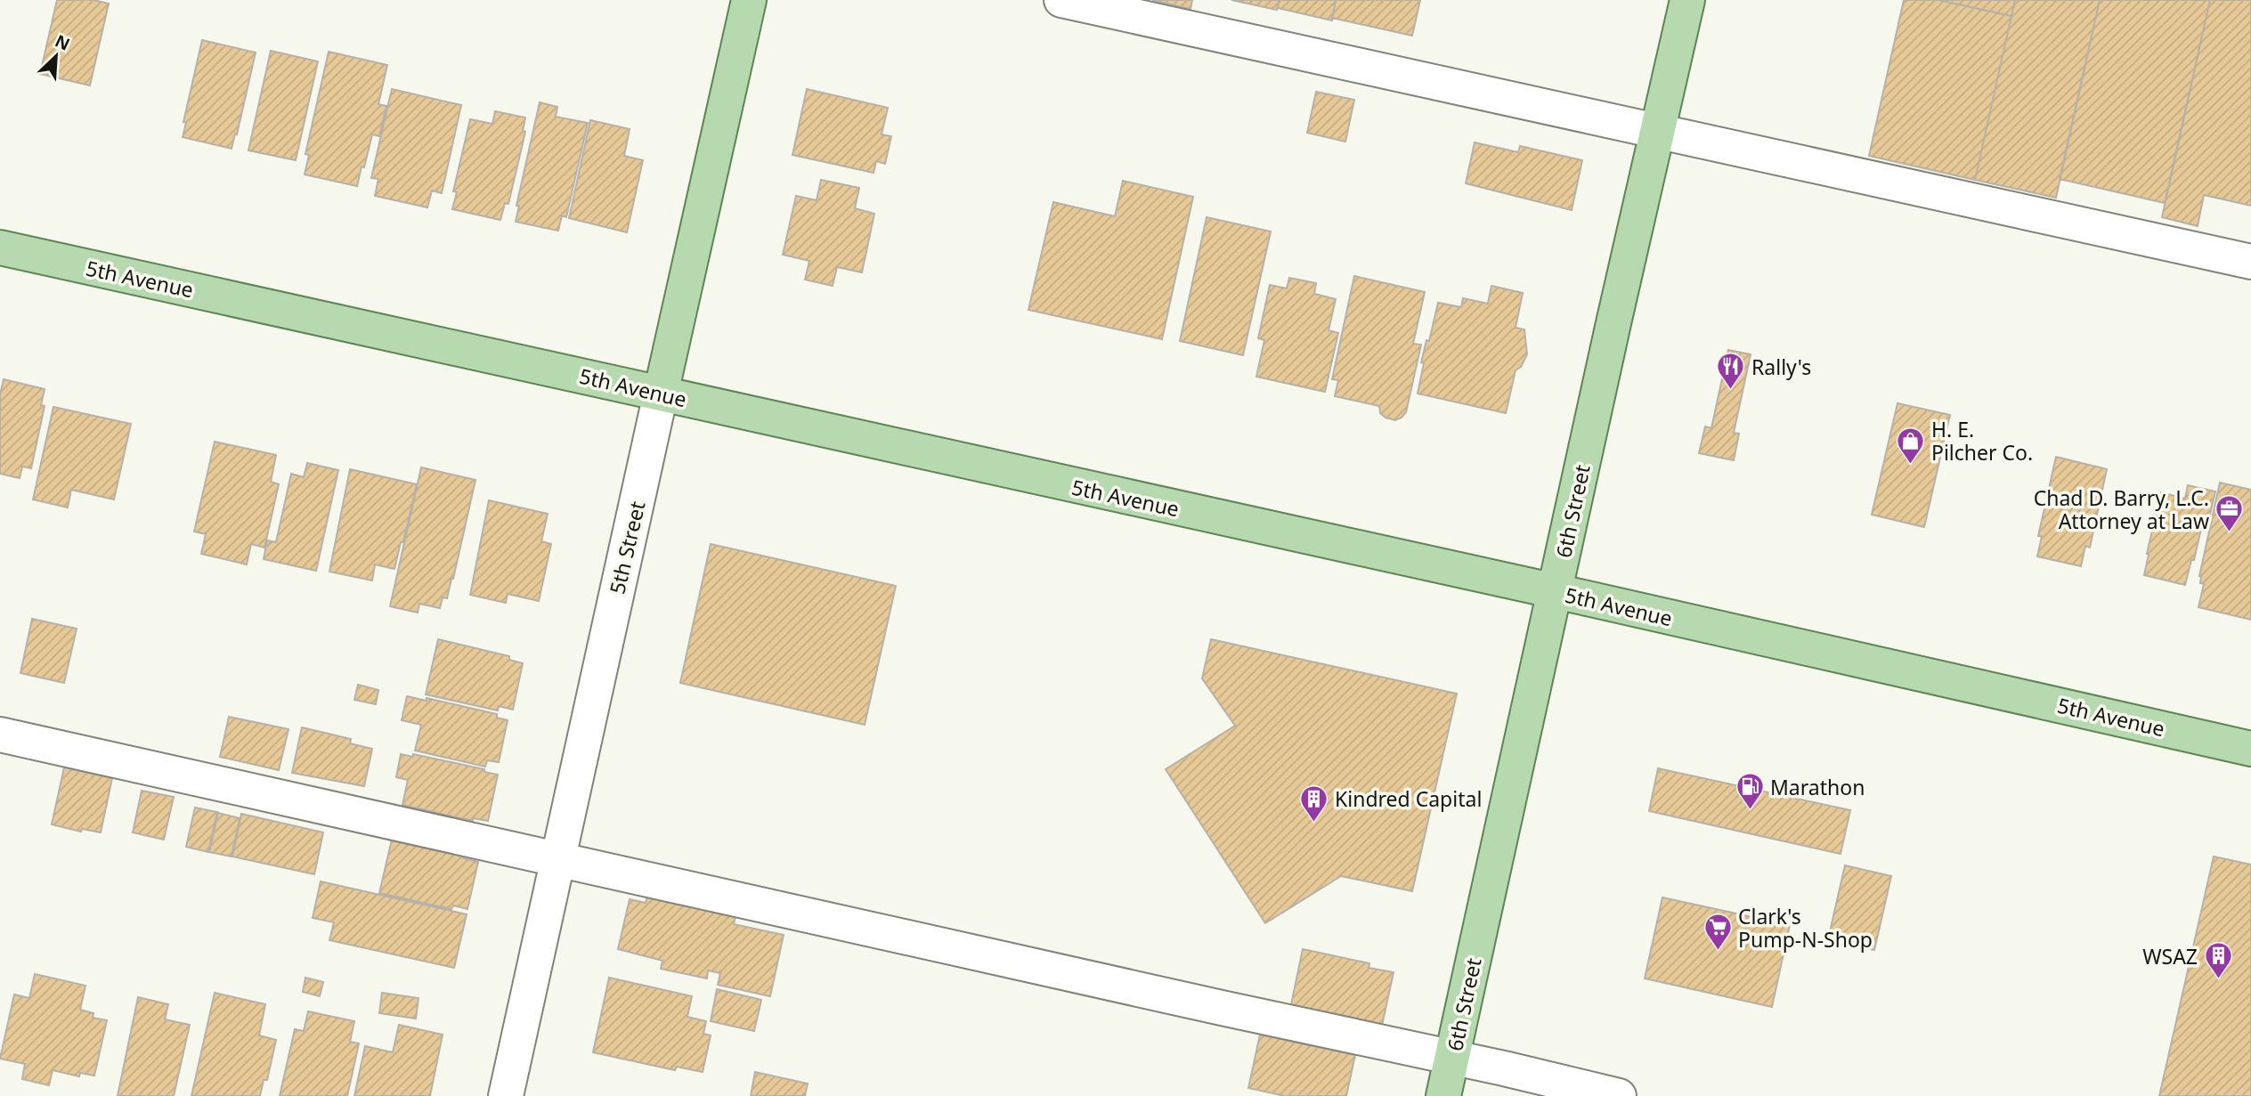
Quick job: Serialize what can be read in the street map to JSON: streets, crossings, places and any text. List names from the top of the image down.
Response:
{
  "streets": {
    "main road": ["5th Avenue", "6th Street", "5th Street"]
  },
  "crossings": [
    ["5th Avenue", "6th Street"],
    ["5th Avenue", "5th Street"]
  ],
  "places": {
    "restaurant": ["Rally's"],
    "shop": ["H. E. Pilcher Co."],
    "office": ["Chad D. Barry, L.C. Attorney at Law"],
    "fuel station": ["Marathon"],
    "building": ["Kindred Capital", "WSAZ"],
    "supermarket": ["Clark's Pump-N-Shop"]
  },
  "north": "top right"
}
